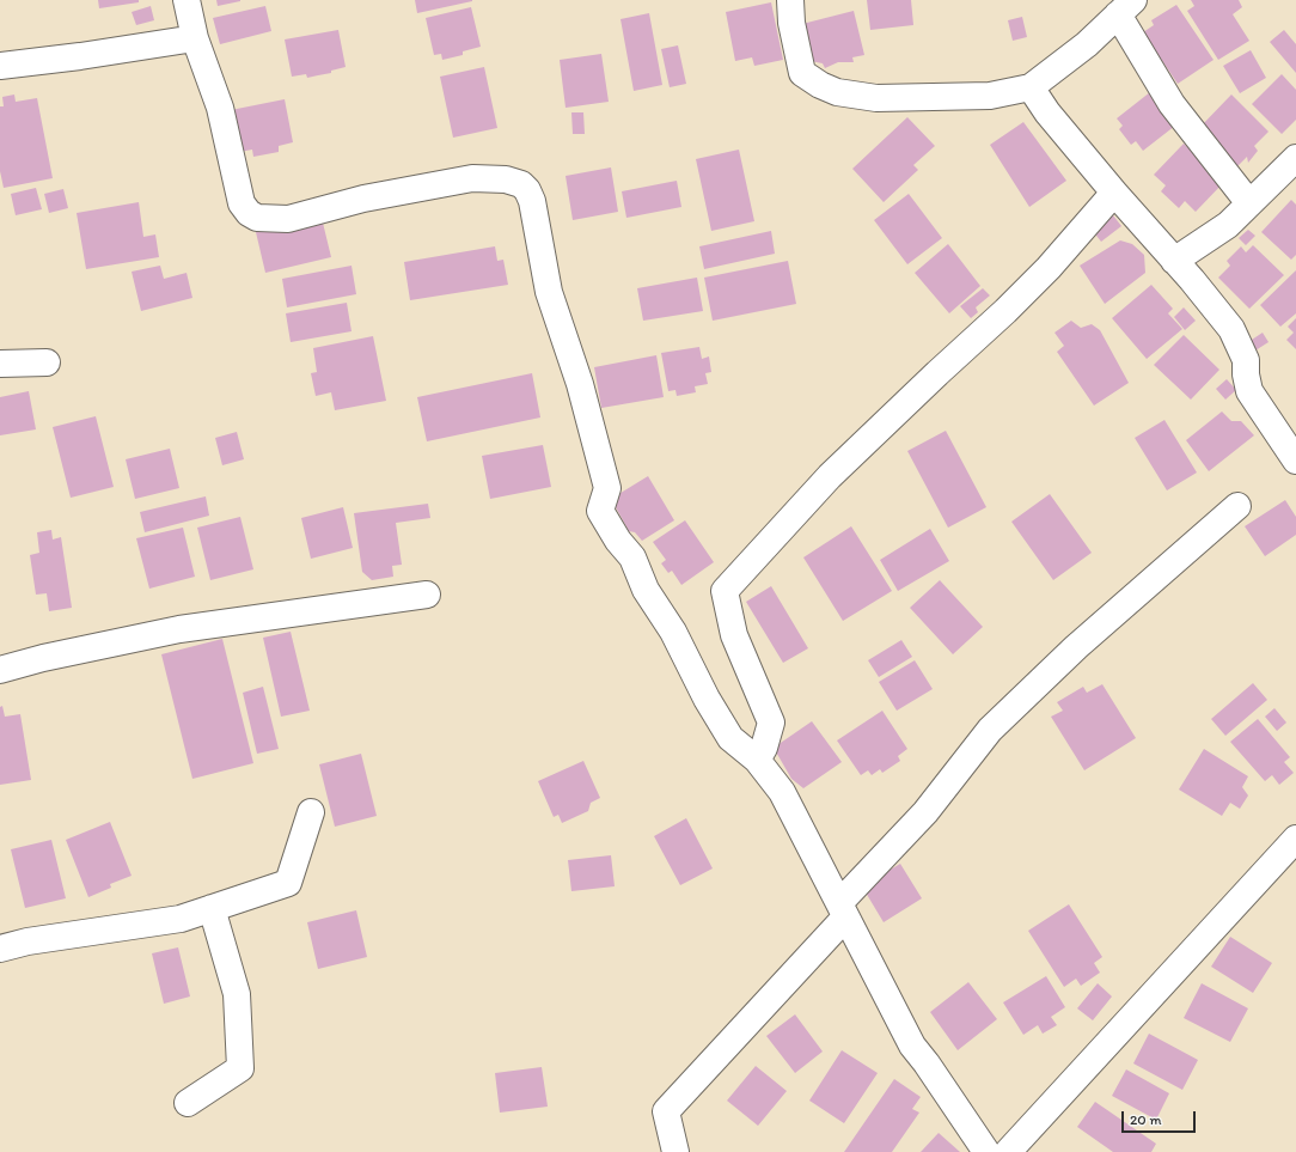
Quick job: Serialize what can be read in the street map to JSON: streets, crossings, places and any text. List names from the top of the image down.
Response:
{
  "scale_bar": "20 m"
}
